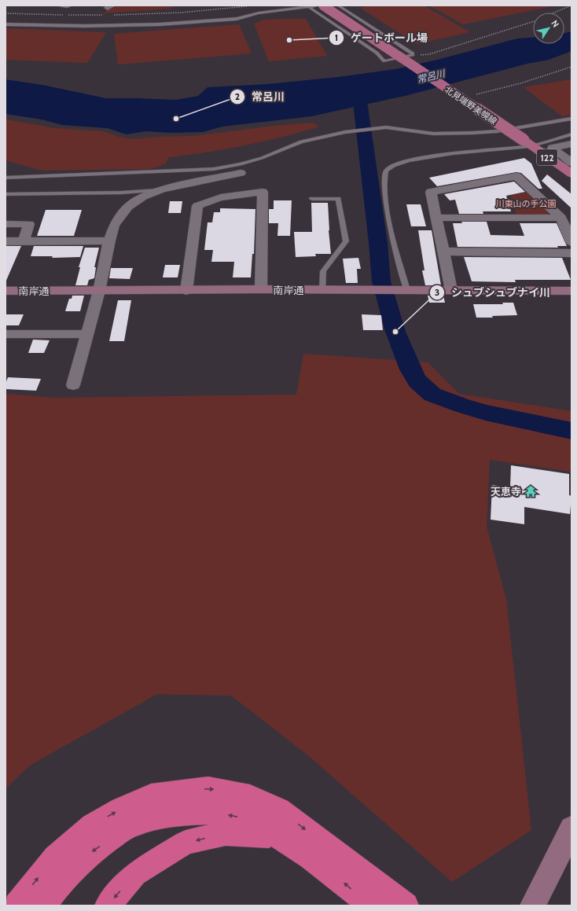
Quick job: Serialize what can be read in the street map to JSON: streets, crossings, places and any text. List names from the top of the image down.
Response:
{
  "streets": {
    "main road": ["北見端野美幌線", "122", "南岸通"]
  },
  "water": ["常呂川"],
  "parks": ["川東山の手公園"],
  "places": {
    "other": ["ゲートボール場", "常呂川", "シュブシュブナイ川"],
    "temple": ["天恵寺"]
  },
  "north": "top right"
}
